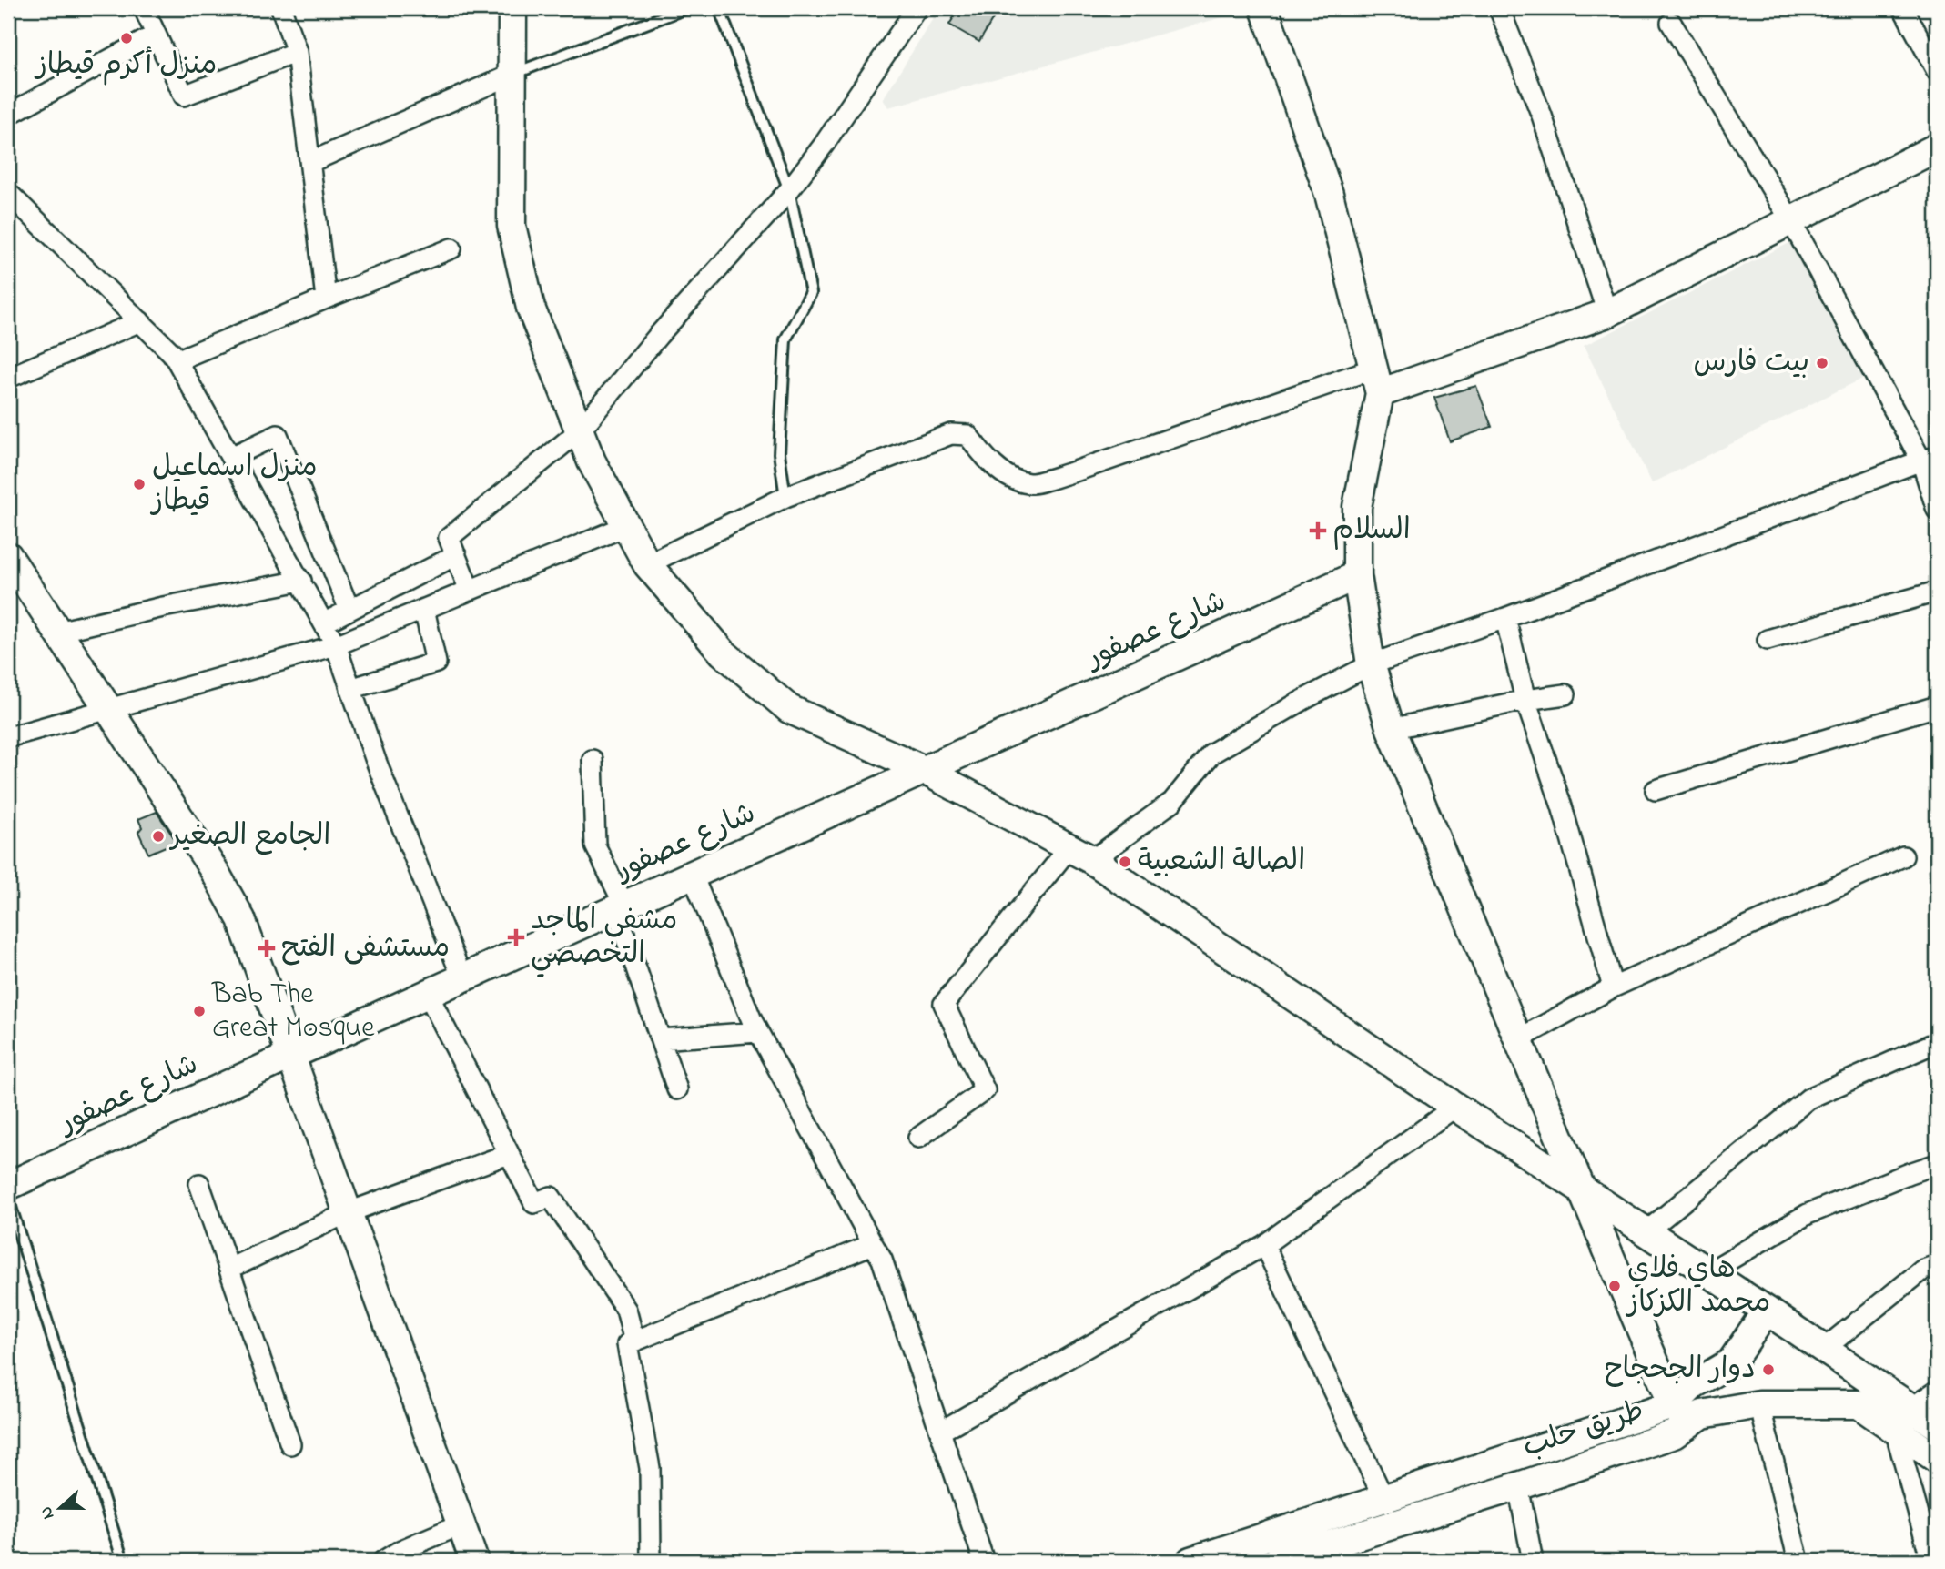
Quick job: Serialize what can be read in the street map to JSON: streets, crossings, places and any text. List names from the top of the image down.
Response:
{
  "streets": {
    "main road": ["شارع عصفور", "طريق حلب"]
  },
  "places": {
    "other": [
      "منزل أكرم قيطاز",
      "بيت فارس",
      "منزل اسماعيل قيطاز",
      "الجامع الصغير",
      "الصالة الشعبية",
      "Bab The Great Mosque",
      "هاي فلاي محمد الكزكاز",
      "دوار الجحجاح"
    ],
    "health": ["السلام", "مشفى الماجد التخصصي", "مستشفى الفتح"]
  },
  "north": "left"
}
